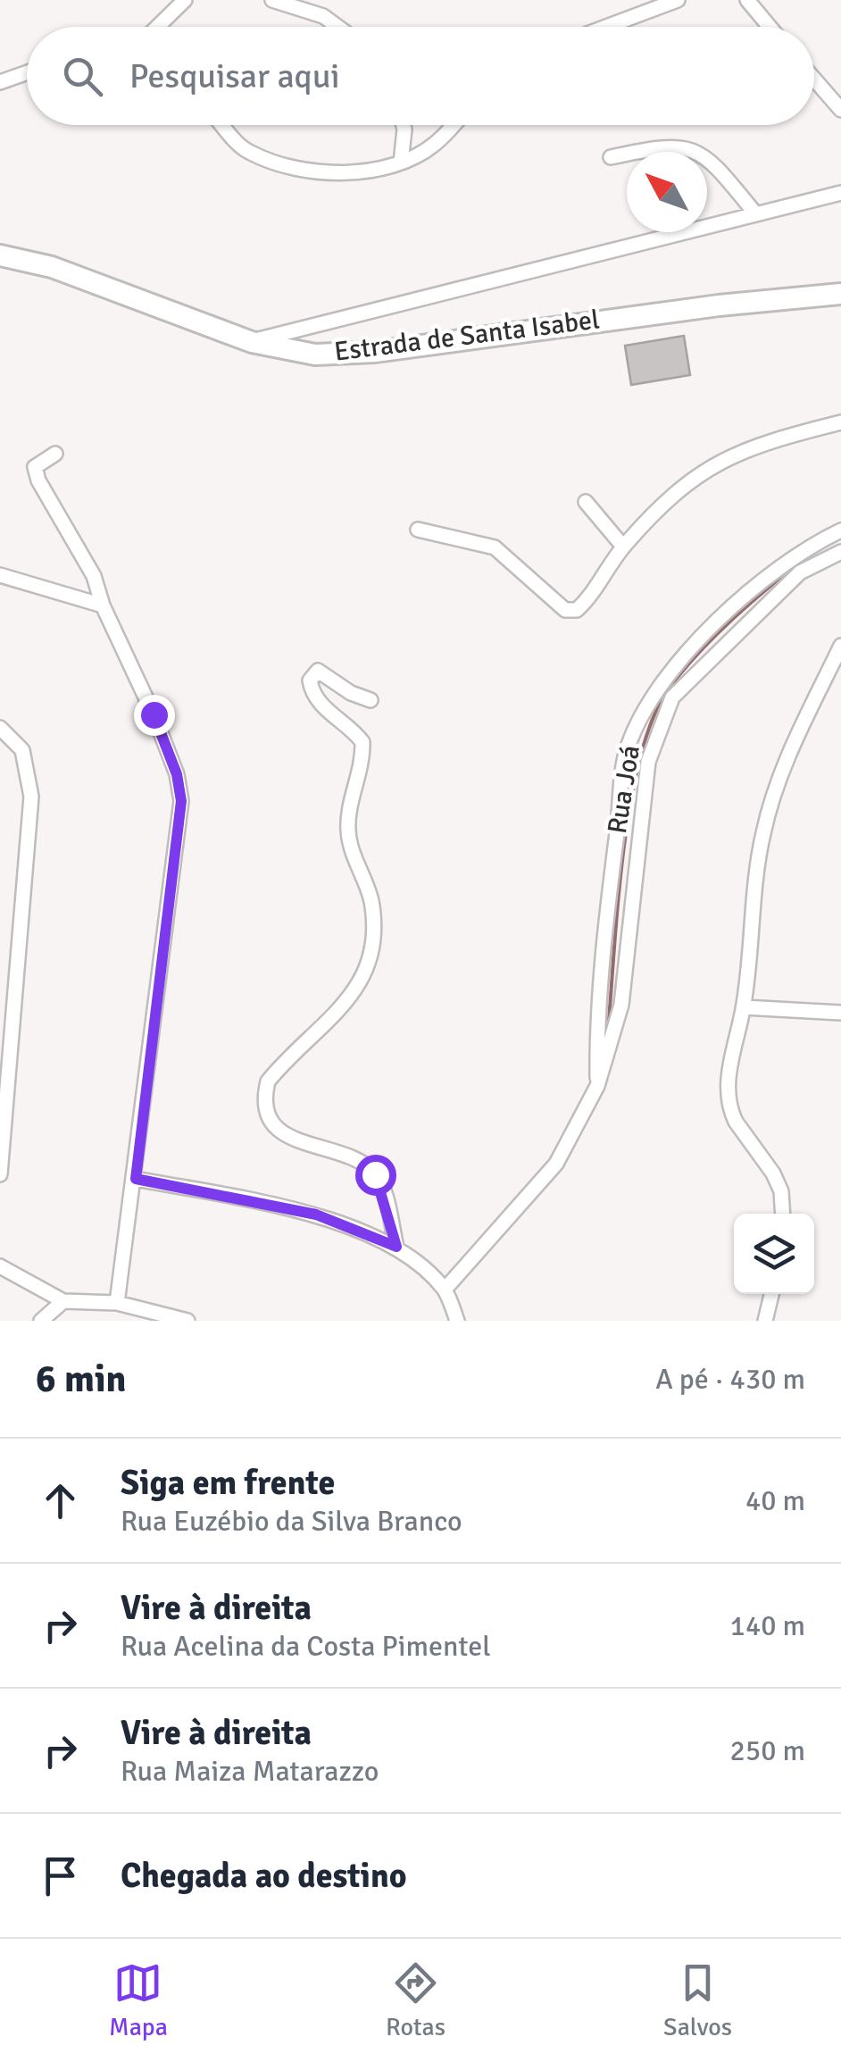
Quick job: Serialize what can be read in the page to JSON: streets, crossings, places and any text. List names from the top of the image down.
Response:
{
  "streets": {
    "main road": ["Estrada de Santa Isabel"],
    "street": ["Rua Joá"]
  },
  "north": "top left",
  "page": {
    "search": "Pesquisar aqui",
    "heading": ["6 min", "A pé · 430 m"],
    "list": [
      ["Siga em frente", "Rua Euzébio da Silva Branco", "40 m"],
      ["Vire à direita", "Rua Acelina da Costa Pimentel", "140 m"],
      ["Vire à direita", "Rua Maiza Matarazzo", "250 m"],
      "Chegada ao destino"
    ],
    "nav": ["Mapa", "Rotas", "Salvos"]
  }
}
